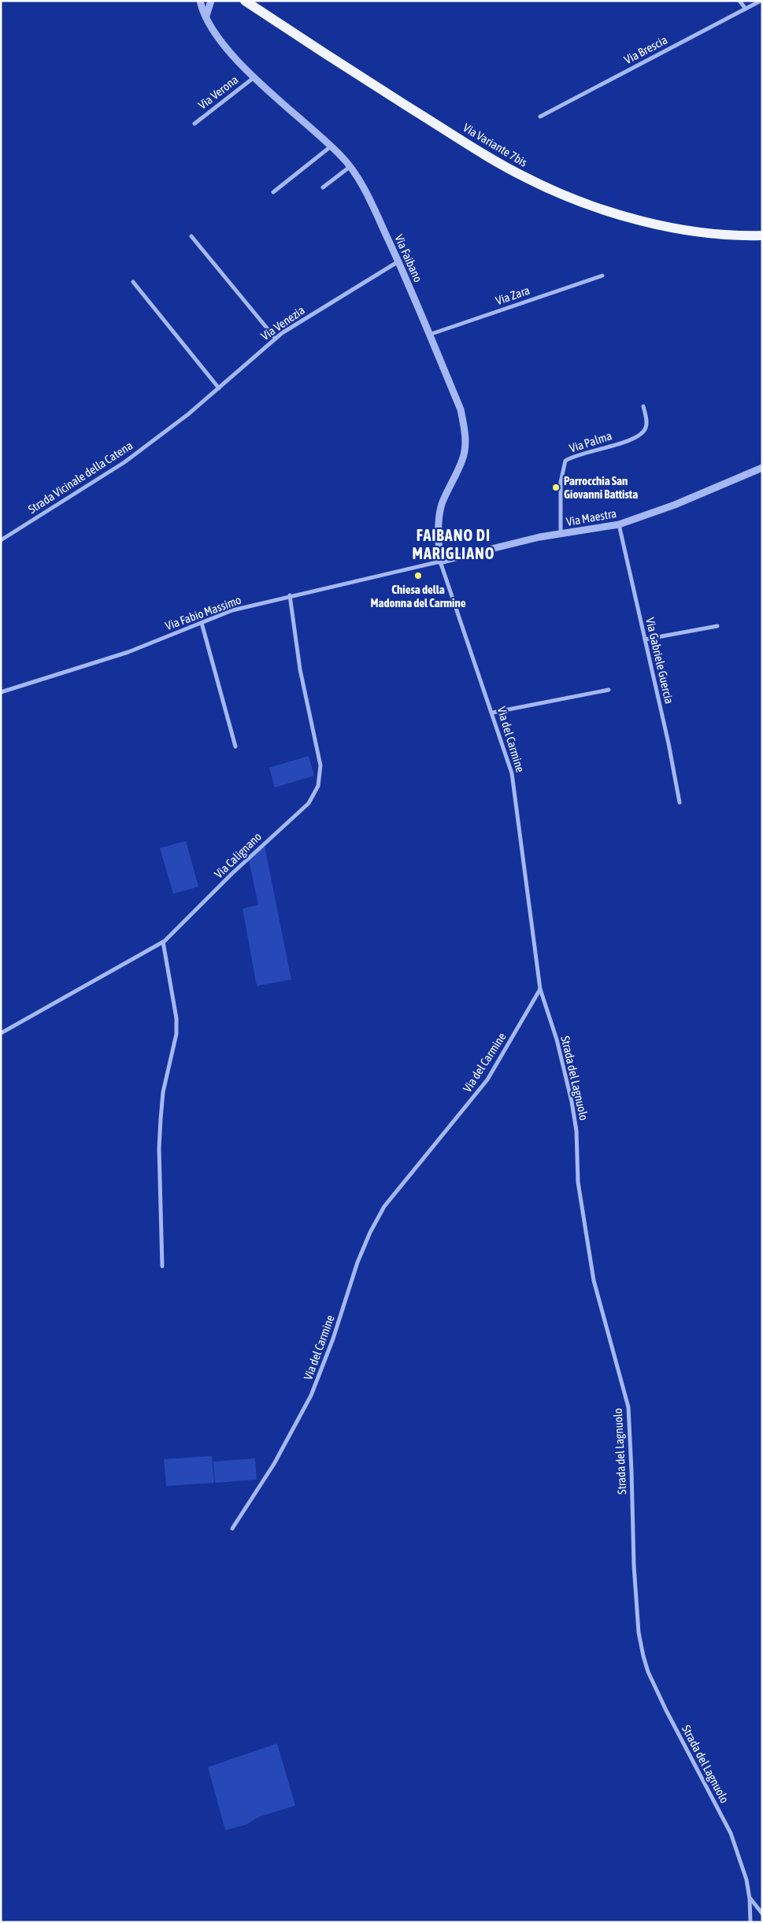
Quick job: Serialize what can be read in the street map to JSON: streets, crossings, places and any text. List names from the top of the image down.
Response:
{
  "streets": {
    "main road": ["Via Variante 7bis"],
    "street": [
      "Via Brescia",
      "Via Verona",
      "Via Faibano",
      "Via Zara",
      "Via Venezia",
      "Via Palma",
      "Strada Vicinale della Catena",
      "Via Maestra",
      "Via Fabio Massimo",
      "Via Gabriele Guercia",
      "Via del Carmine",
      "Via Calignano",
      "Strada del Lagnuolo"
    ]
  },
  "crossings": [
    ["Via Verona", "Via Faibano"],
    ["Via Faibano", "Via Zara"],
    ["Via Faibano", "Via Venezia"],
    ["Via Faibano", "Via Maestra"],
    ["Via Faibano", "Via Fabio Massimo"],
    ["Via Faibano", "Via del Carmine"],
    ["Via Venezia", "Strada Vicinale della Catena"],
    ["Via Palma", "Via Maestra"],
    ["Via Maestra", "Via Fabio Massimo"],
    ["Via Maestra", "Via Gabriele Guercia"],
    ["Via Maestra", "Via del Carmine"],
    ["Via Fabio Massimo", "Via del Carmine"],
    ["Via Fabio Massimo", "Via Calignano"],
    ["Via del Carmine", "Strada del Lagnuolo"]
  ],
  "districts": ["FAIBANO DI MARIGLIANO"],
  "places": ["Parrocchia San Giovanni Battista", "Chiesa della Madonna del Carmine"]
}
